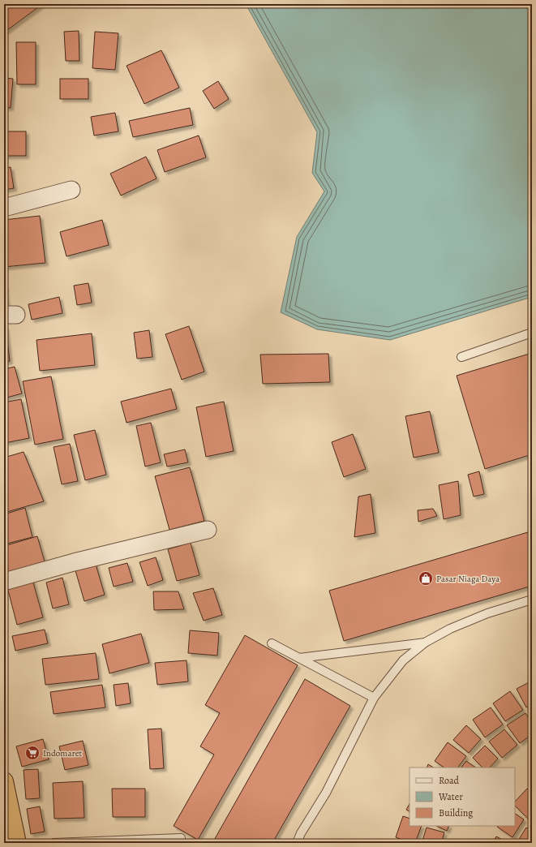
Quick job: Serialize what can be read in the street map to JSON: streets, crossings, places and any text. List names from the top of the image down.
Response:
{
  "places": {
    "shop": ["Pasar Niaga Daya"],
    "supermarket": ["Indomaret"]
  },
  "legend": ["Road", "Water", "Building"]
}
